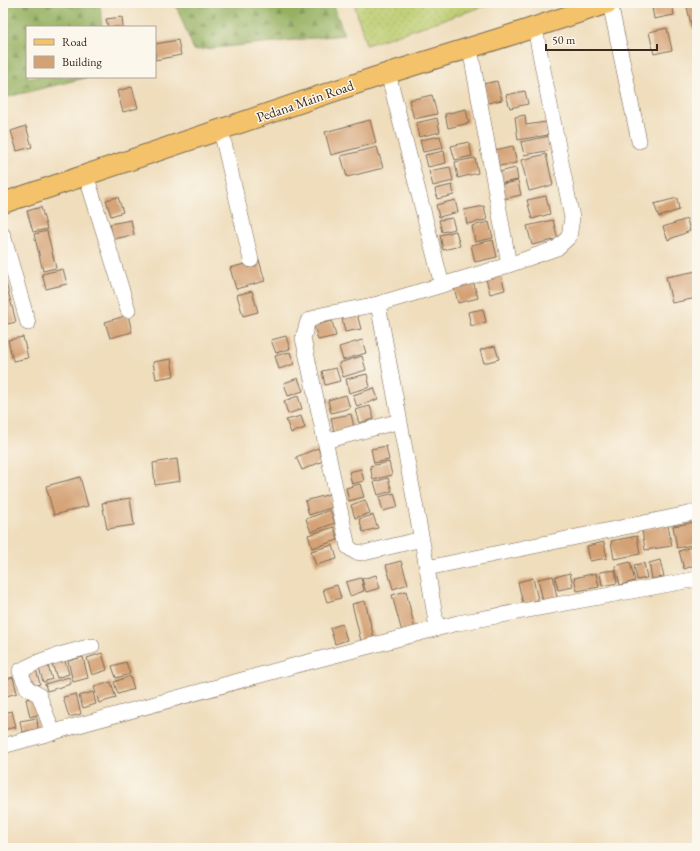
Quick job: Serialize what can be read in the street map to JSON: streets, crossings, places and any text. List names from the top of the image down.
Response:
{
  "streets": {
    "main road": ["Pedana Main Road"]
  },
  "legend": ["Road", "Building"],
  "scale_bar": "50 m"
}
